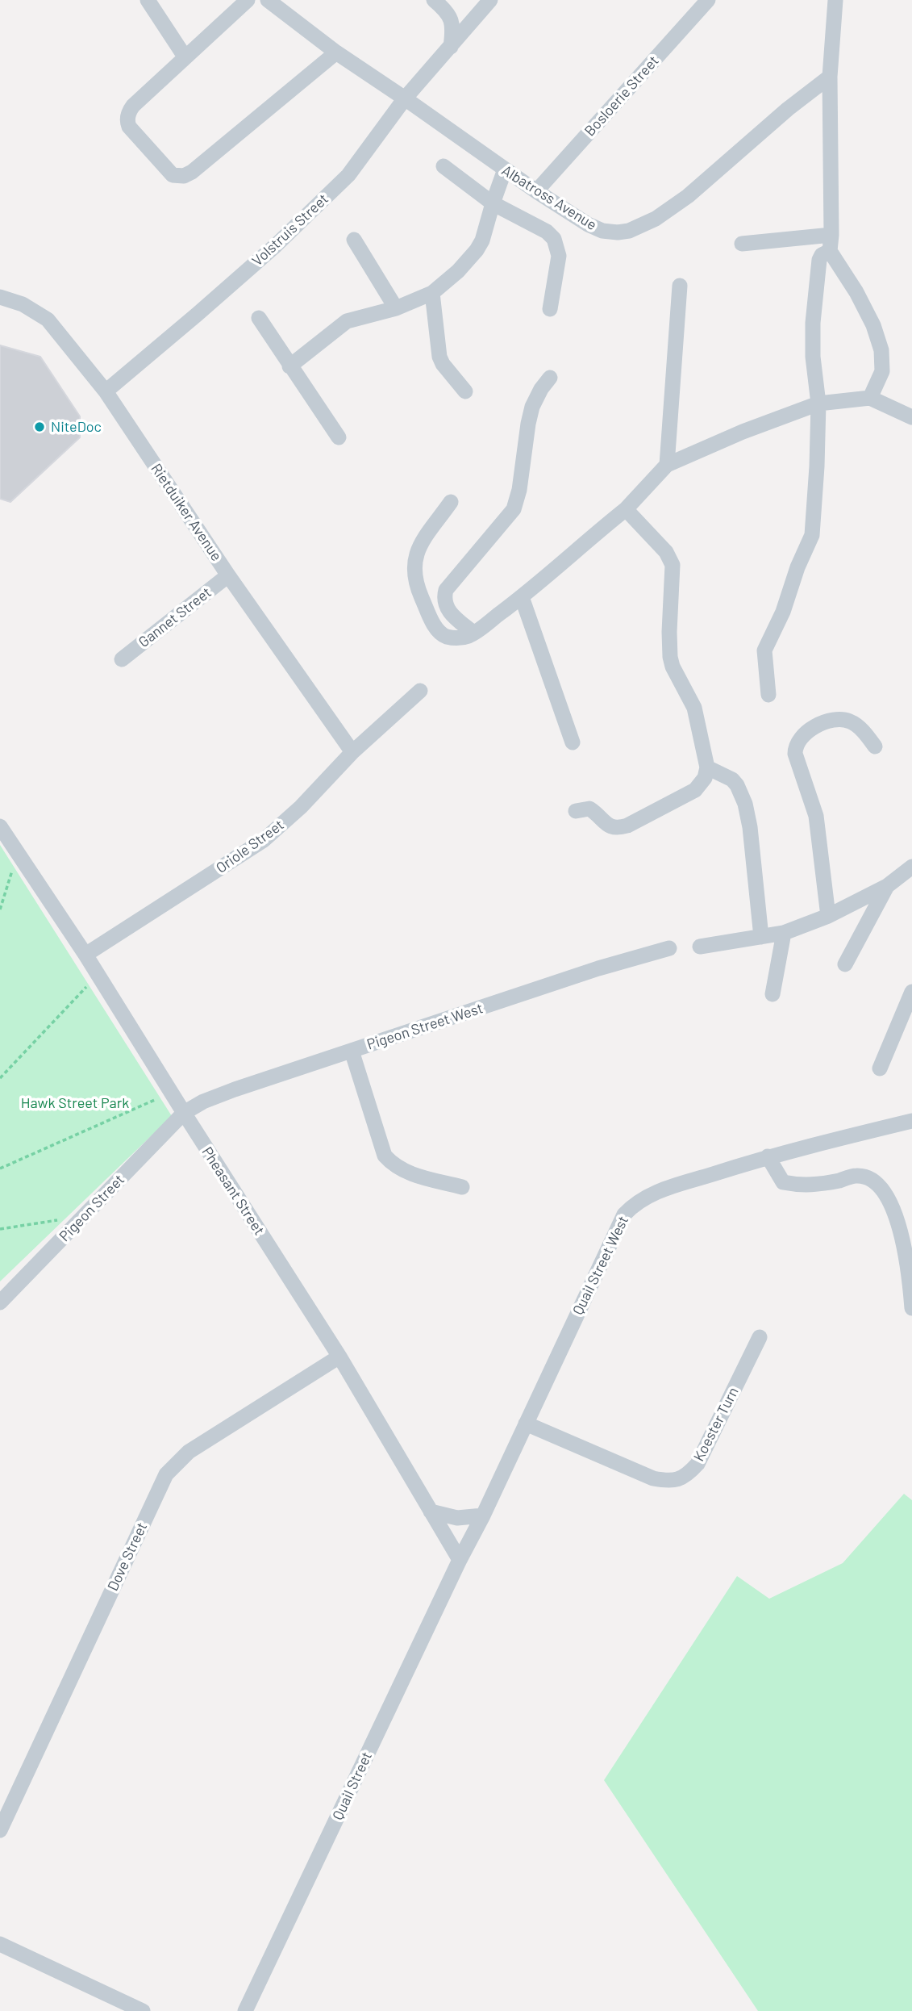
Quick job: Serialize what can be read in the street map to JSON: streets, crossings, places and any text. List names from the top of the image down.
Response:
{
  "streets": {
    "street": [
      "Bosloerie Street",
      "Albatross Avenue",
      "Volstruis Street",
      "Rietduiker Avenue",
      "Gannet Street",
      "Oriole Street",
      "Pigeon Street West",
      "Pheasant Street",
      "Pigeon Street",
      "Quail Street West",
      "Koester Turn",
      "Dove Street",
      "Quail Street"
    ]
  },
  "crossings": [
    ["Bosloerie Street", "Albatross Avenue"],
    ["Albatross Avenue", "Volstruis Street"],
    ["Volstruis Street", "Rietduiker Avenue"],
    ["Rietduiker Avenue", "Gannet Street"],
    ["Rietduiker Avenue", "Oriole Street"],
    ["Oriole Street", "Pheasant Street"],
    ["Pigeon Street West", "Pheasant Street"],
    ["Pigeon Street West", "Pigeon Street"],
    ["Pheasant Street", "Pigeon Street"],
    ["Pheasant Street", "Quail Street West"],
    ["Pheasant Street", "Dove Street"],
    ["Pheasant Street", "Quail Street"],
    ["Quail Street West", "Koester Turn"],
    ["Quail Street West", "Quail Street"]
  ],
  "parks": ["Hawk Street Park"],
  "places": ["NiteDoc"]
}
